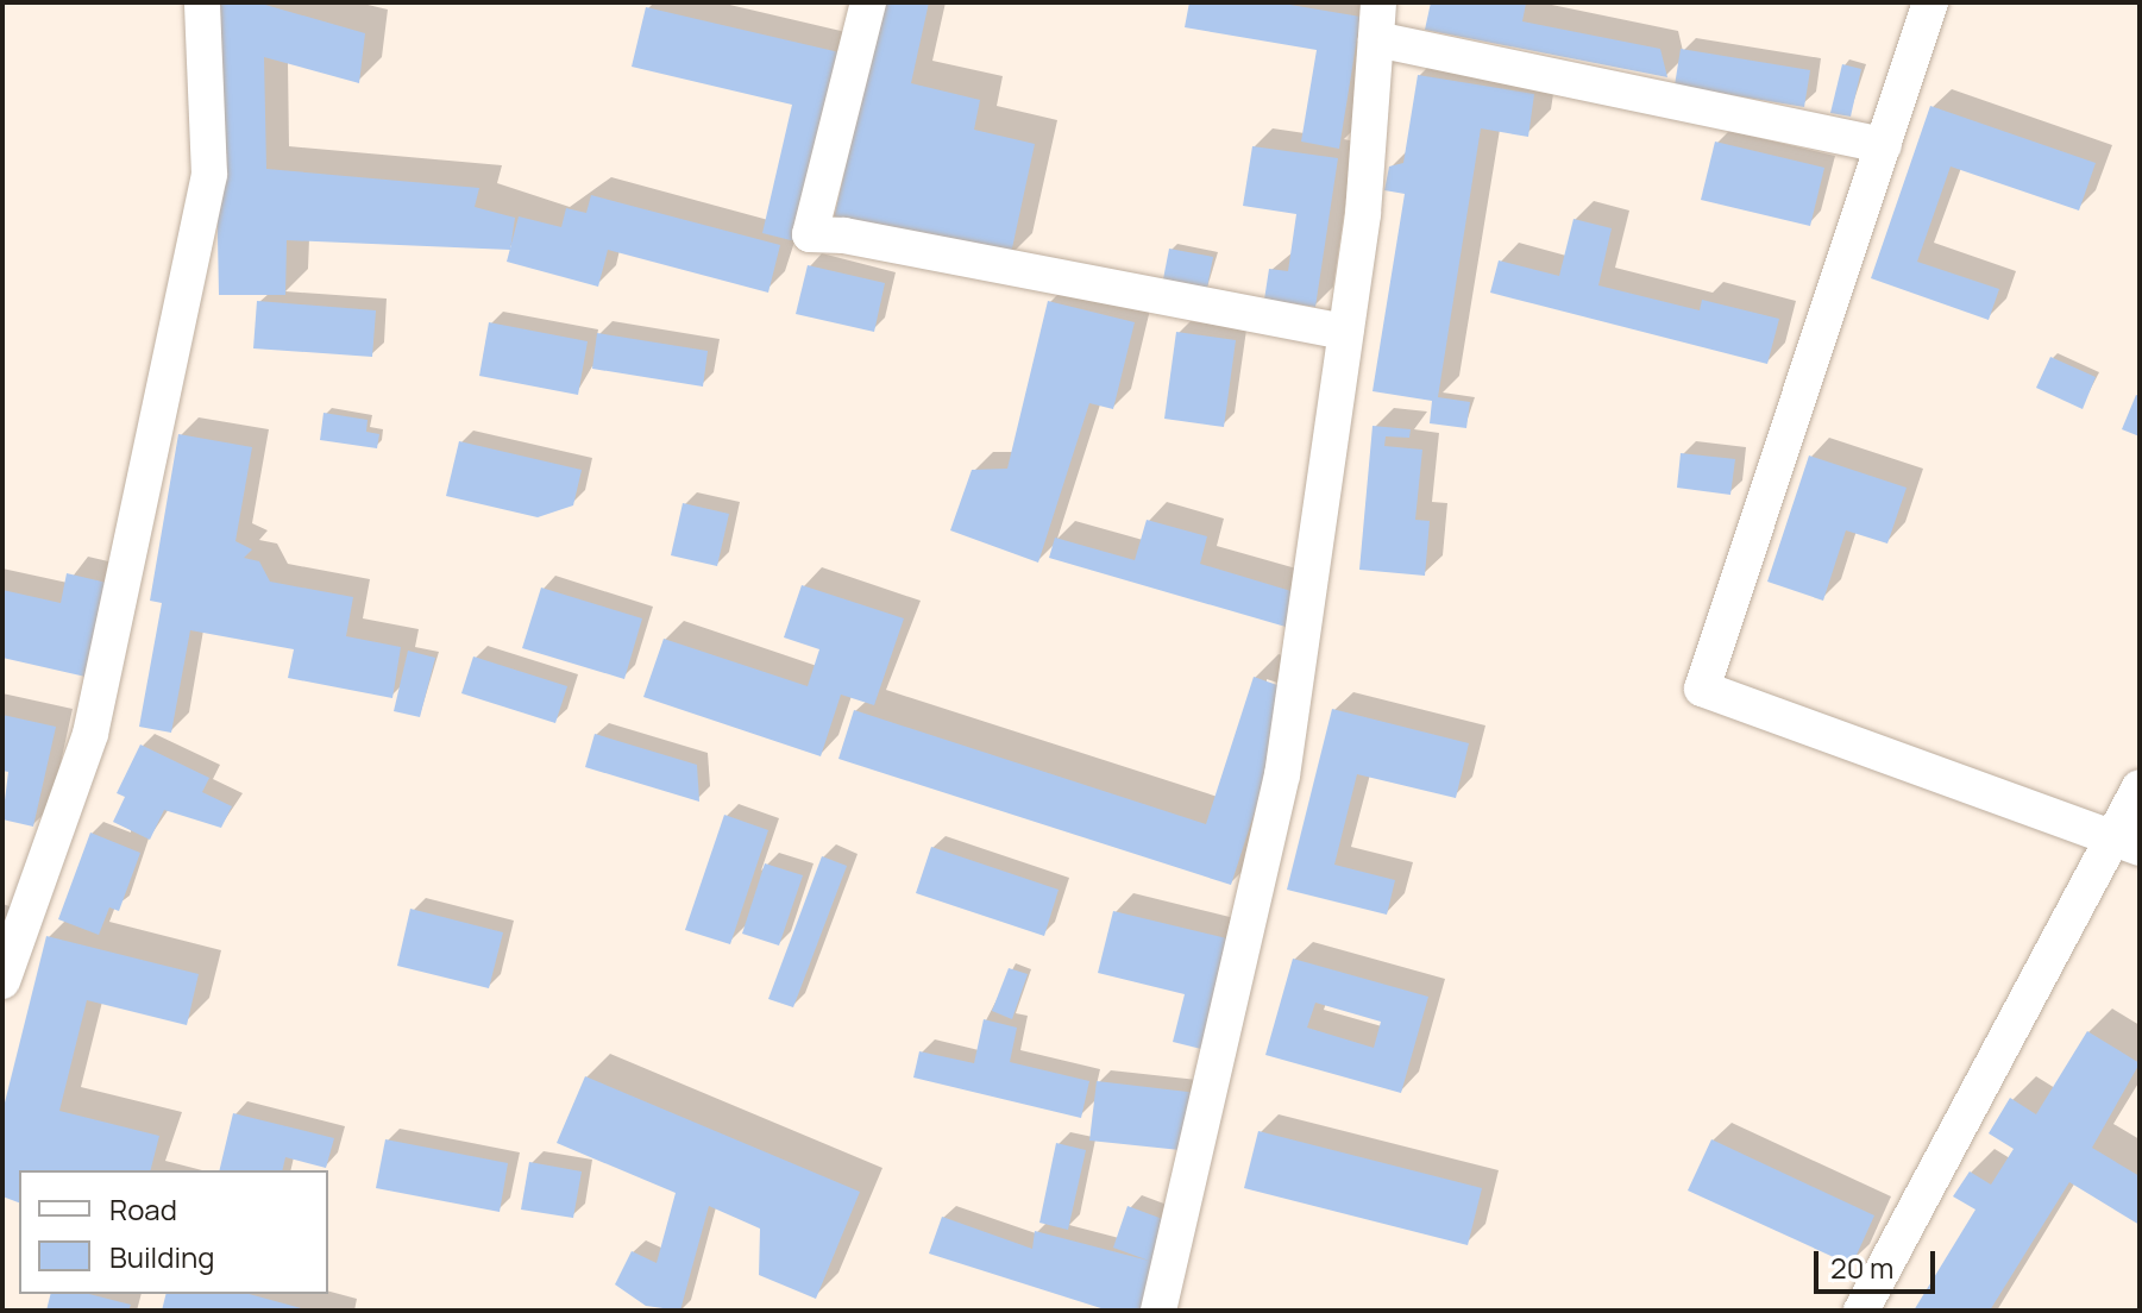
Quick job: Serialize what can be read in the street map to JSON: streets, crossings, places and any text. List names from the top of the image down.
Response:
{
  "legend": ["Road", "Building"],
  "scale_bar": "20 m"
}
